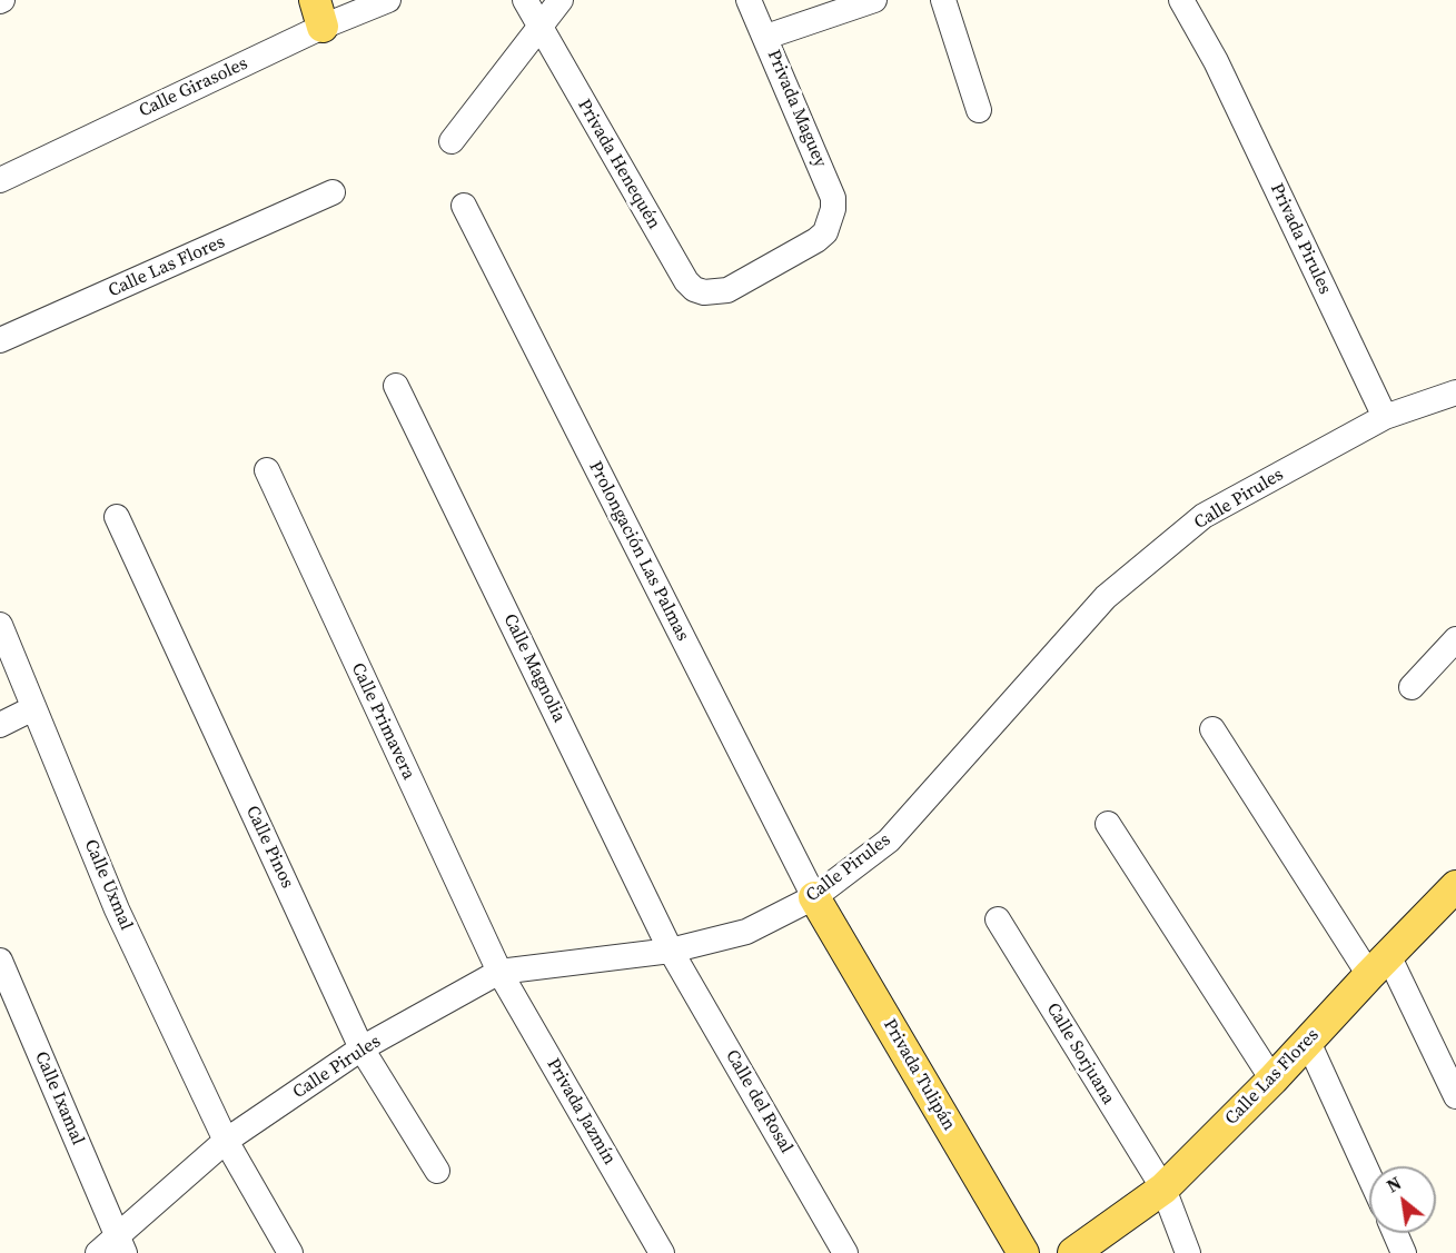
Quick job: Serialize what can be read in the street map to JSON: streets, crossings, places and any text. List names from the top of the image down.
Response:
{
  "streets": {
    "main road": ["Calle Las Flores", "Privada Tulipán"],
    "street": [
      "Calle Girasoles",
      "Privada Maguey",
      "Privada Henequén",
      "Privada Pirules",
      "Calle Pirules",
      "Prolongación Las Palmas",
      "Calle Magnolia",
      "Calle Primavera",
      "Calle Pinos",
      "Calle Uxmal",
      "Calle Sorjuana",
      "Calle Ixamal",
      "Calle del Rosal",
      "Privada Jazmín"
    ]
  },
  "crossings": [
    ["Privada Maguey", "Privada Henequén"],
    ["Privada Pirules", "Calle Pirules"],
    ["Calle Las Flores", "Calle Sorjuana"],
    ["Calle Pirules", "Prolongación Las Palmas"],
    ["Calle Pirules", "Calle Magnolia"],
    ["Calle Pirules", "Calle Primavera"],
    ["Calle Pirules", "Calle Pinos"],
    ["Calle Pirules", "Calle Uxmal"],
    ["Calle Pirules", "Privada Tulipán"],
    ["Calle Pirules", "Calle Ixamal"],
    ["Calle Pirules", "Calle del Rosal"],
    ["Calle Pirules", "Privada Jazmín"],
    ["Prolongación Las Palmas", "Privada Tulipán"],
    ["Calle Magnolia", "Calle del Rosal"],
    ["Calle Primavera", "Privada Jazmín"]
  ],
  "north": "top left"
}
